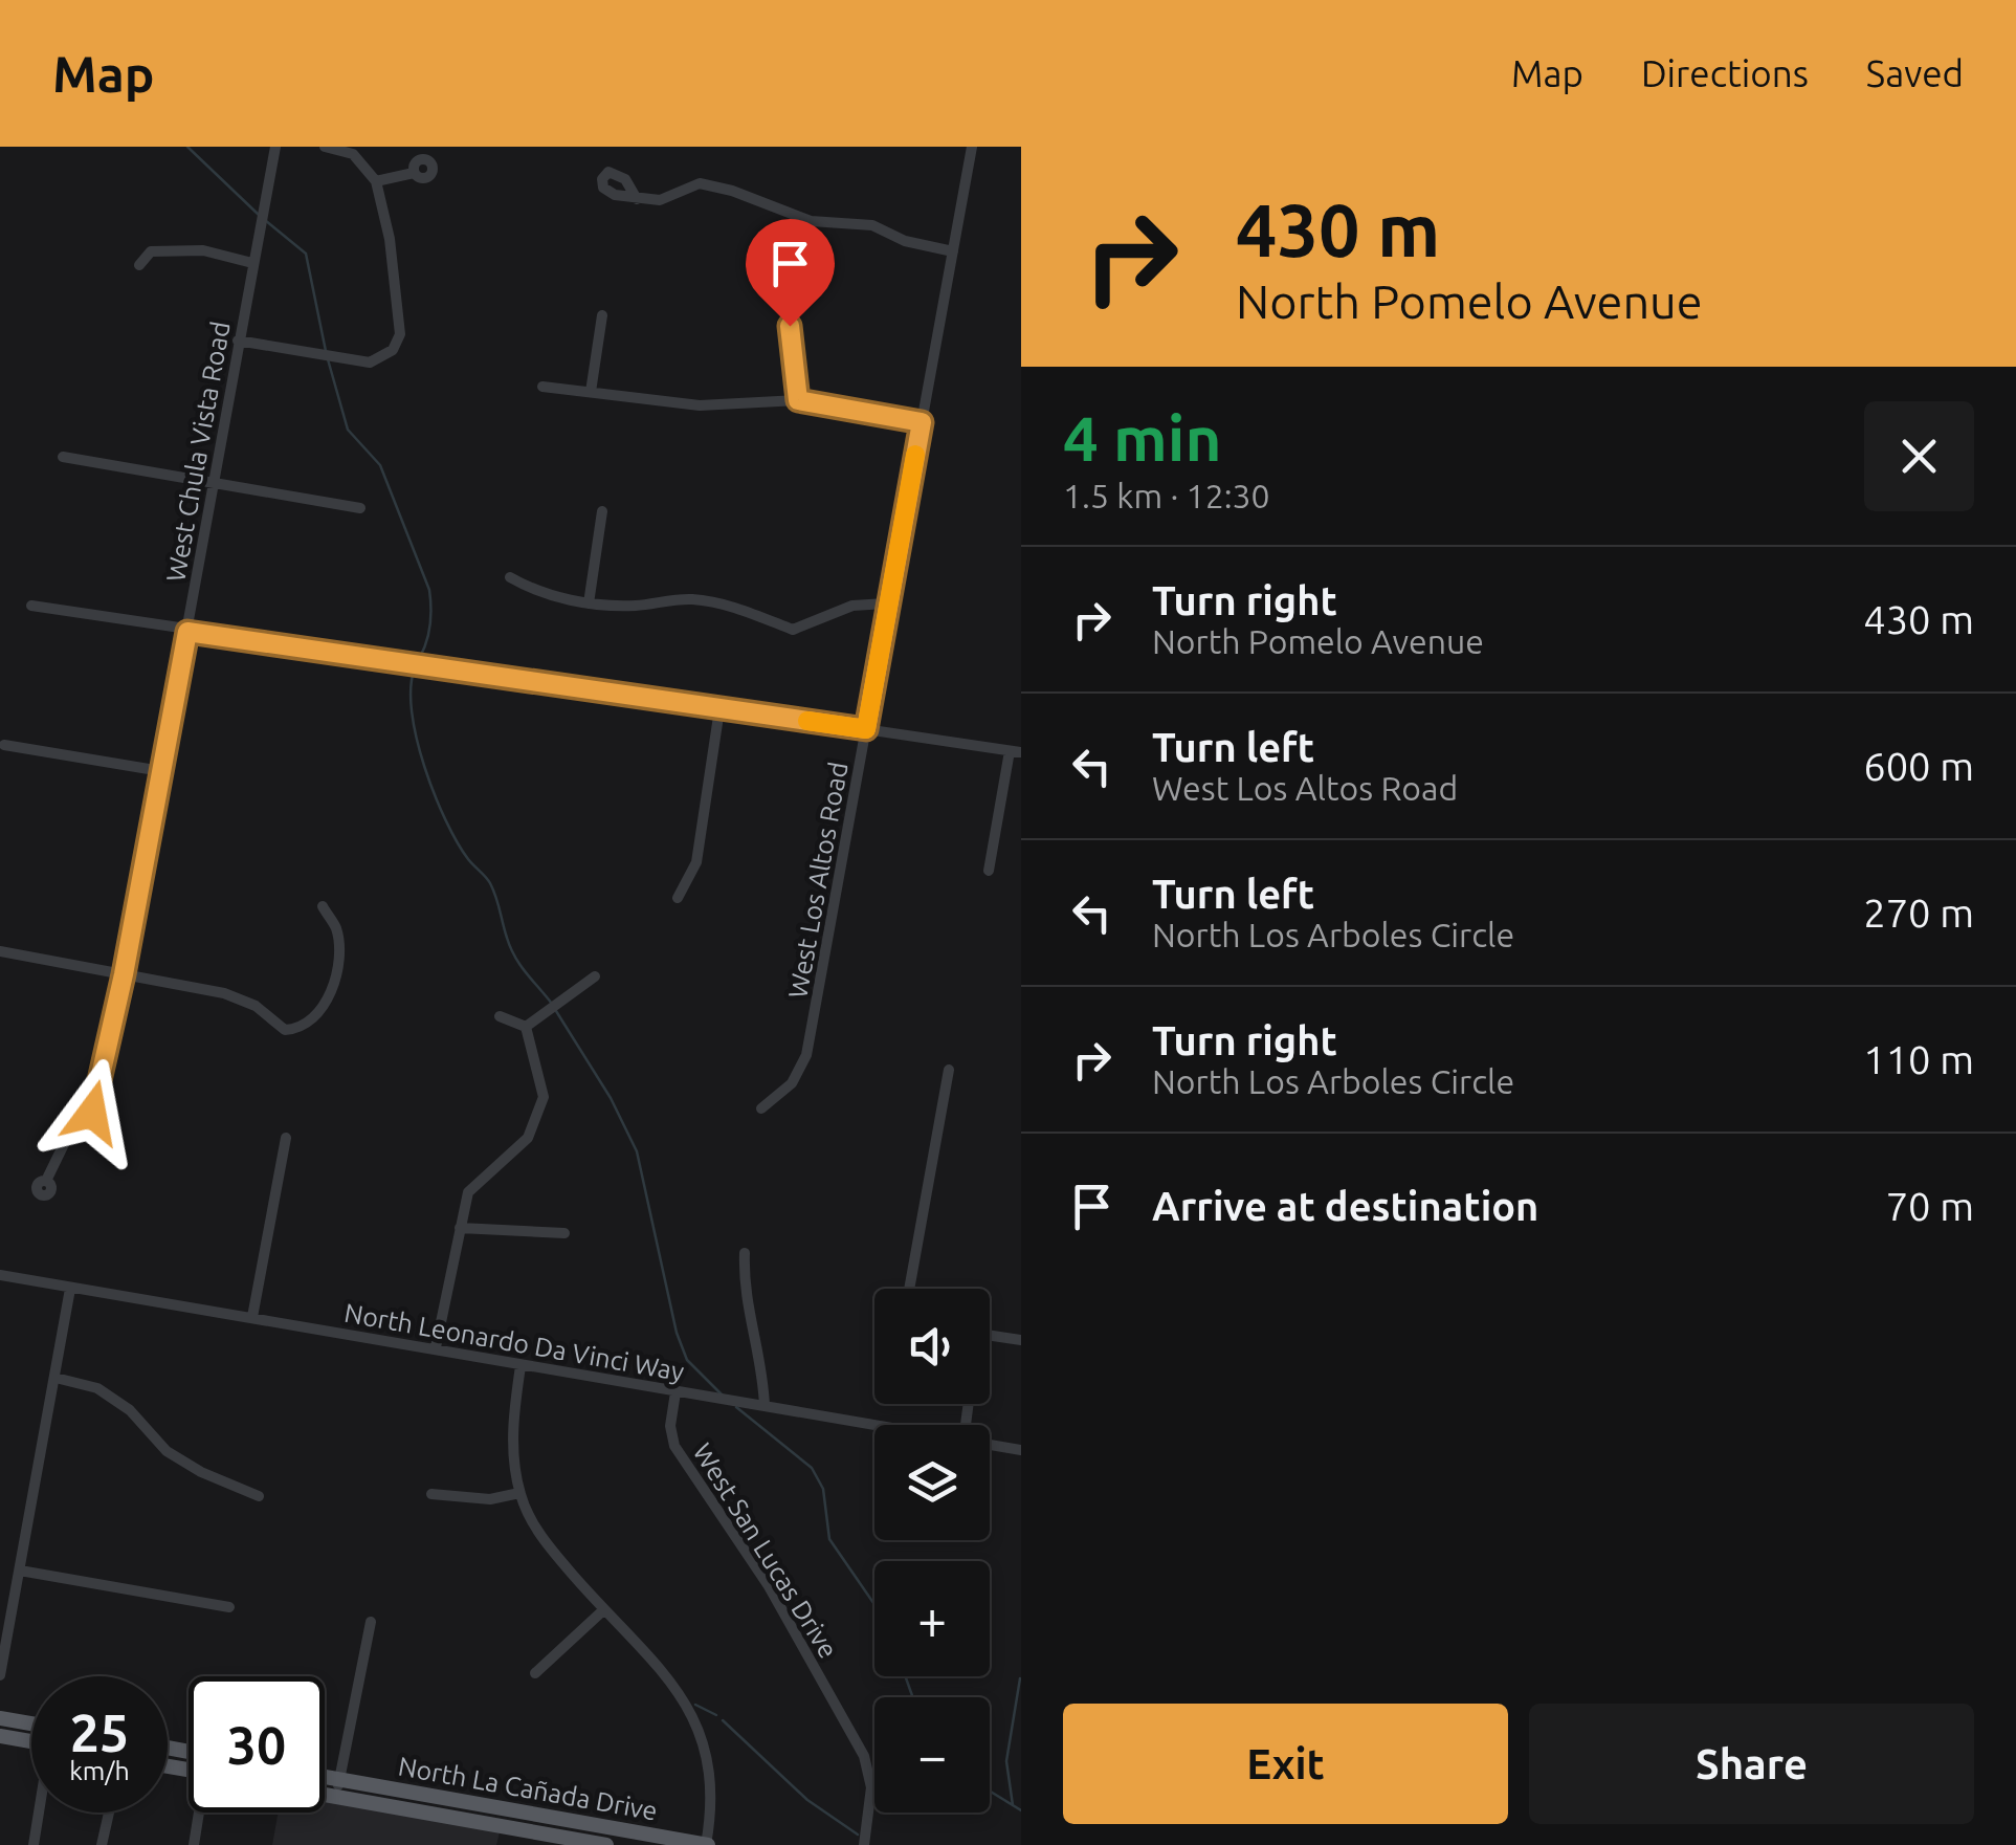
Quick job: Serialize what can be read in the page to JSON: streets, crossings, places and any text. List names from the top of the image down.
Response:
{
  "streets": {
    "main road": ["North La Cañada Drive"],
    "street": [
      "West Chula Vista Road",
      "West Los Altos Road",
      "North Leonardo Da Vinci Way",
      "West San Lucas Drive"
    ]
  },
  "crossings": [
    ["North Leonardo Da Vinci Way", "West San Lucas Drive"]
  ],
  "page": {
    "header": "Map",
    "nav": ["Map", "Directions", "Saved"],
    "turn": ["430 m", "North Pomelo Avenue"],
    "heading": ["4 min", "1.5 km · 12:30"],
    "list": [
      {
        "name": "Turn right",
        "note": "North Pomelo Avenue",
        "value": "430 m"
      },
      {
        "name": "Turn left",
        "note": "West Los Altos Road",
        "value": "600 m"
      },
      {
        "name": "Turn left",
        "note": "North Los Arboles Circle",
        "value": "270 m"
      },
      {
        "name": "Turn right",
        "note": "North Los Arboles Circle",
        "value": "110 m"
      },
      {
        "name": "Arrive at destination",
        "value": "70 m"
      }
    ],
    "map_buttons": ["+", "−"],
    "speed": "25 km/h",
    "limit": "30",
    "buttons": ["Exit", "Share"]
  }
}
